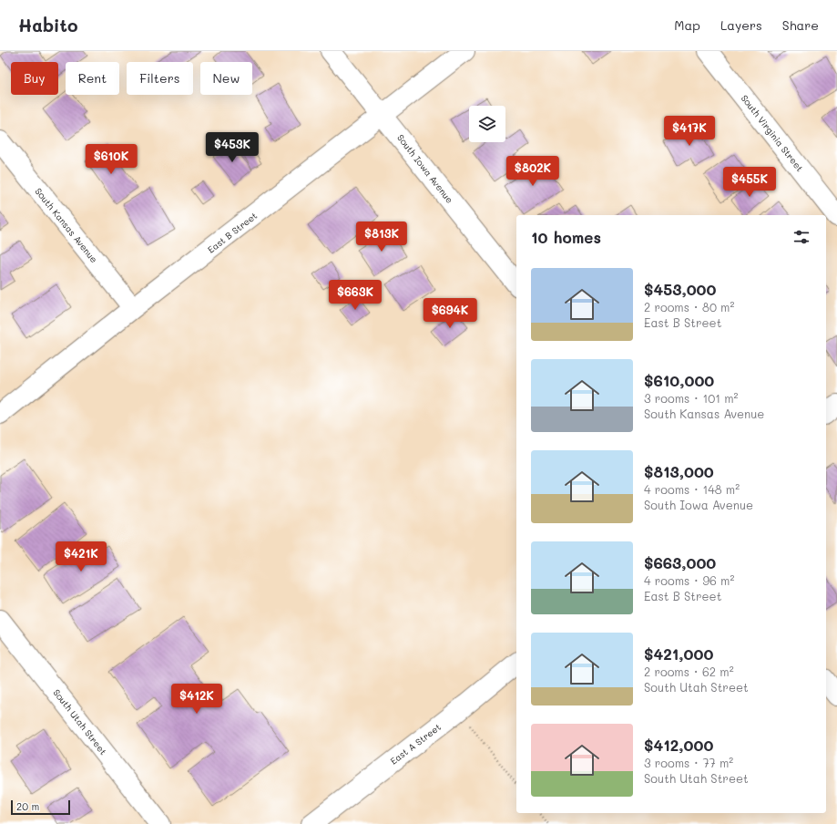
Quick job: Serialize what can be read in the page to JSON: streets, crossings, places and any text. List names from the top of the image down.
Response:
{
  "streets": {
    "street": [
      "South Virginia Street",
      "South Iowa Avenue",
      "South Kansas Avenue",
      "East B Street",
      "South Utah Street",
      "East A Street"
    ]
  },
  "crossings": [
    ["South Iowa Avenue", "East B Street"],
    ["South Kansas Avenue", "East B Street"]
  ],
  "scale_bar": "20 m",
  "page": {
    "header": "Habito",
    "nav": ["Map", "Layers", "Share"],
    "chip": [
      "Buy",
      "Rent",
      "Filters",
      "New"
    ],
    "price": [
      "$417K",
      "$453K",
      "$610K",
      "$802K",
      "$455K",
      "$813K",
      "$663K",
      "$694K",
      "$421K",
      "$412K"
    ],
    "heading": "10 homes",
    "list": [
      {
        "name": "$453,000",
        "note": "2 rooms · 80 m² · East B Street"
      },
      {
        "name": "$610,000",
        "note": "3 rooms · 101 m² · South Kansas Avenue"
      },
      {
        "name": "$813,000",
        "note": "4 rooms · 148 m² · South Iowa Avenue"
      },
      {
        "name": "$663,000",
        "note": "4 rooms · 96 m² · East B Street"
      },
      {
        "name": "$421,000",
        "note": "2 rooms · 62 m² · South Utah Street"
      },
      {
        "name": "$412,000",
        "note": "3 rooms · 77 m² · South Utah Street"
      }
    ],
    "scale": "20 m"
  }
}
